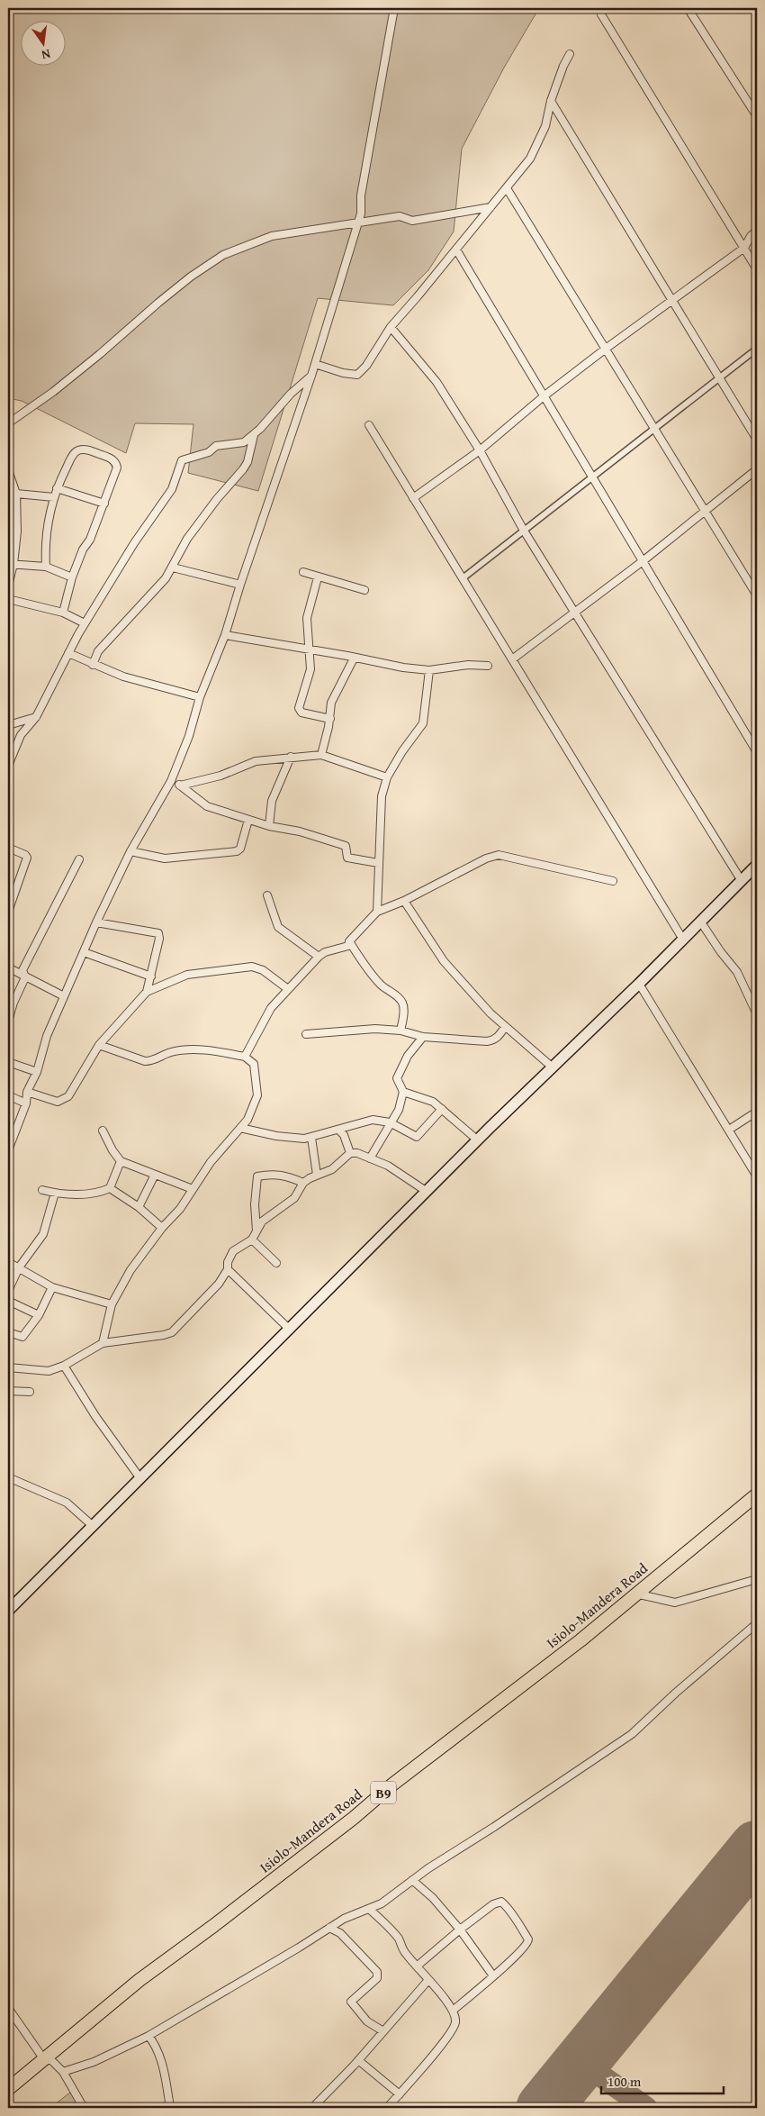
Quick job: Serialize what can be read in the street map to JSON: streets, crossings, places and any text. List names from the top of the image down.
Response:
{
  "streets": {
    "highway": ["Isiolo-Mandera Road", "B9"]
  },
  "scale_bar": "100 m",
  "north": "bottom"
}
